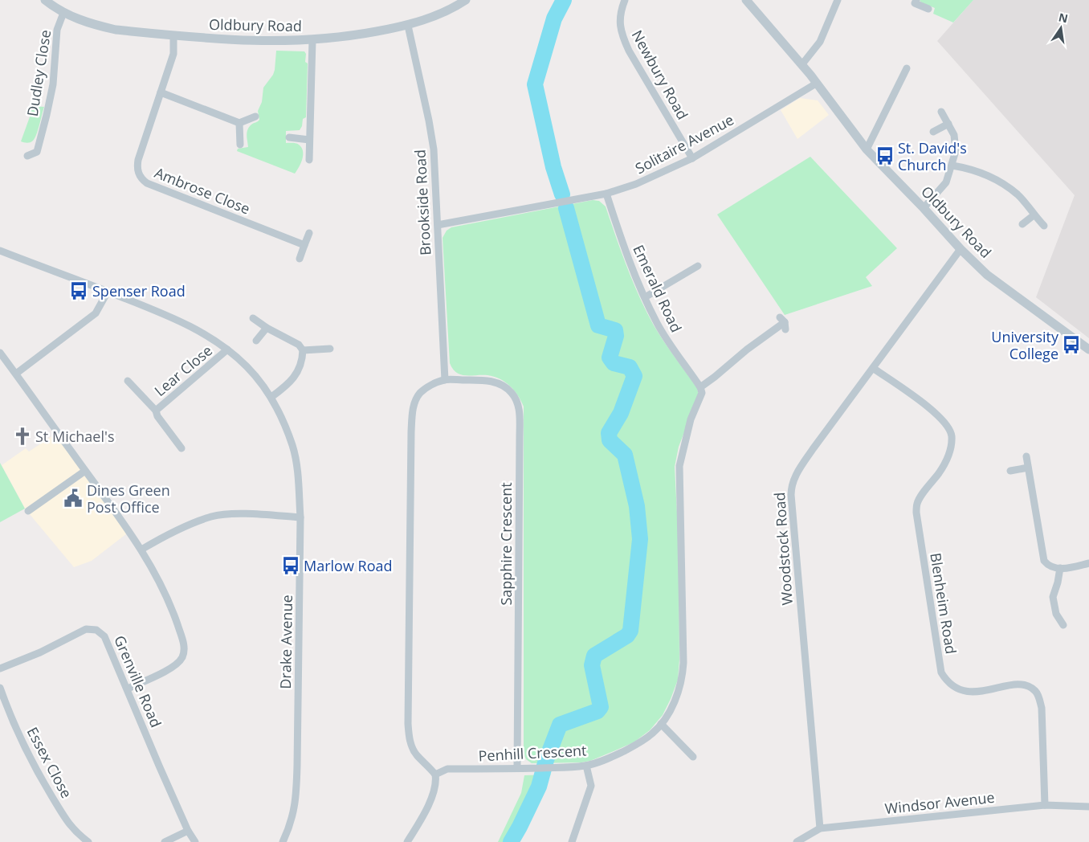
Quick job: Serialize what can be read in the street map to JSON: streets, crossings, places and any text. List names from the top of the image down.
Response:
{
  "streets": {
    "street": [
      "Oldbury Road",
      "Dudley Close",
      "Newbury Road",
      "Solitaire Avenue",
      "Ambrose Close",
      "Brookside Road",
      "Emerald Road",
      "Lear Close",
      "Sapphire Crescent",
      "Woodstock Road",
      "Blenheim Road",
      "Drake Avenue",
      "Grenville Road",
      "Penhill Crescent",
      "Essex Close",
      "Windsor Avenue"
    ]
  },
  "crossings": [
    ["Oldbury Road", "Dudley Close"],
    ["Oldbury Road", "Solitaire Avenue"],
    ["Oldbury Road", "Ambrose Close"],
    ["Oldbury Road", "Brookside Road"],
    ["Oldbury Road", "Woodstock Road"],
    ["Newbury Road", "Solitaire Avenue"],
    ["Solitaire Avenue", "Brookside Road"],
    ["Solitaire Avenue", "Emerald Road"],
    ["Brookside Road", "Sapphire Crescent"],
    ["Emerald Road", "Penhill Crescent"],
    ["Lear Close", "Drake Avenue"],
    ["Sapphire Crescent", "Penhill Crescent"],
    ["Woodstock Road", "Blenheim Road"],
    ["Woodstock Road", "Windsor Avenue"],
    ["Blenheim Road", "Windsor Avenue"]
  ],
  "places": {
    "bus stop": [
      "St. David's Church",
      "Spenser Road",
      "University College",
      "Marlow Road"
    ],
    "church": ["St Michael's"],
    "public building": ["Dines Green Post Office"]
  },
  "north": "top"
}
